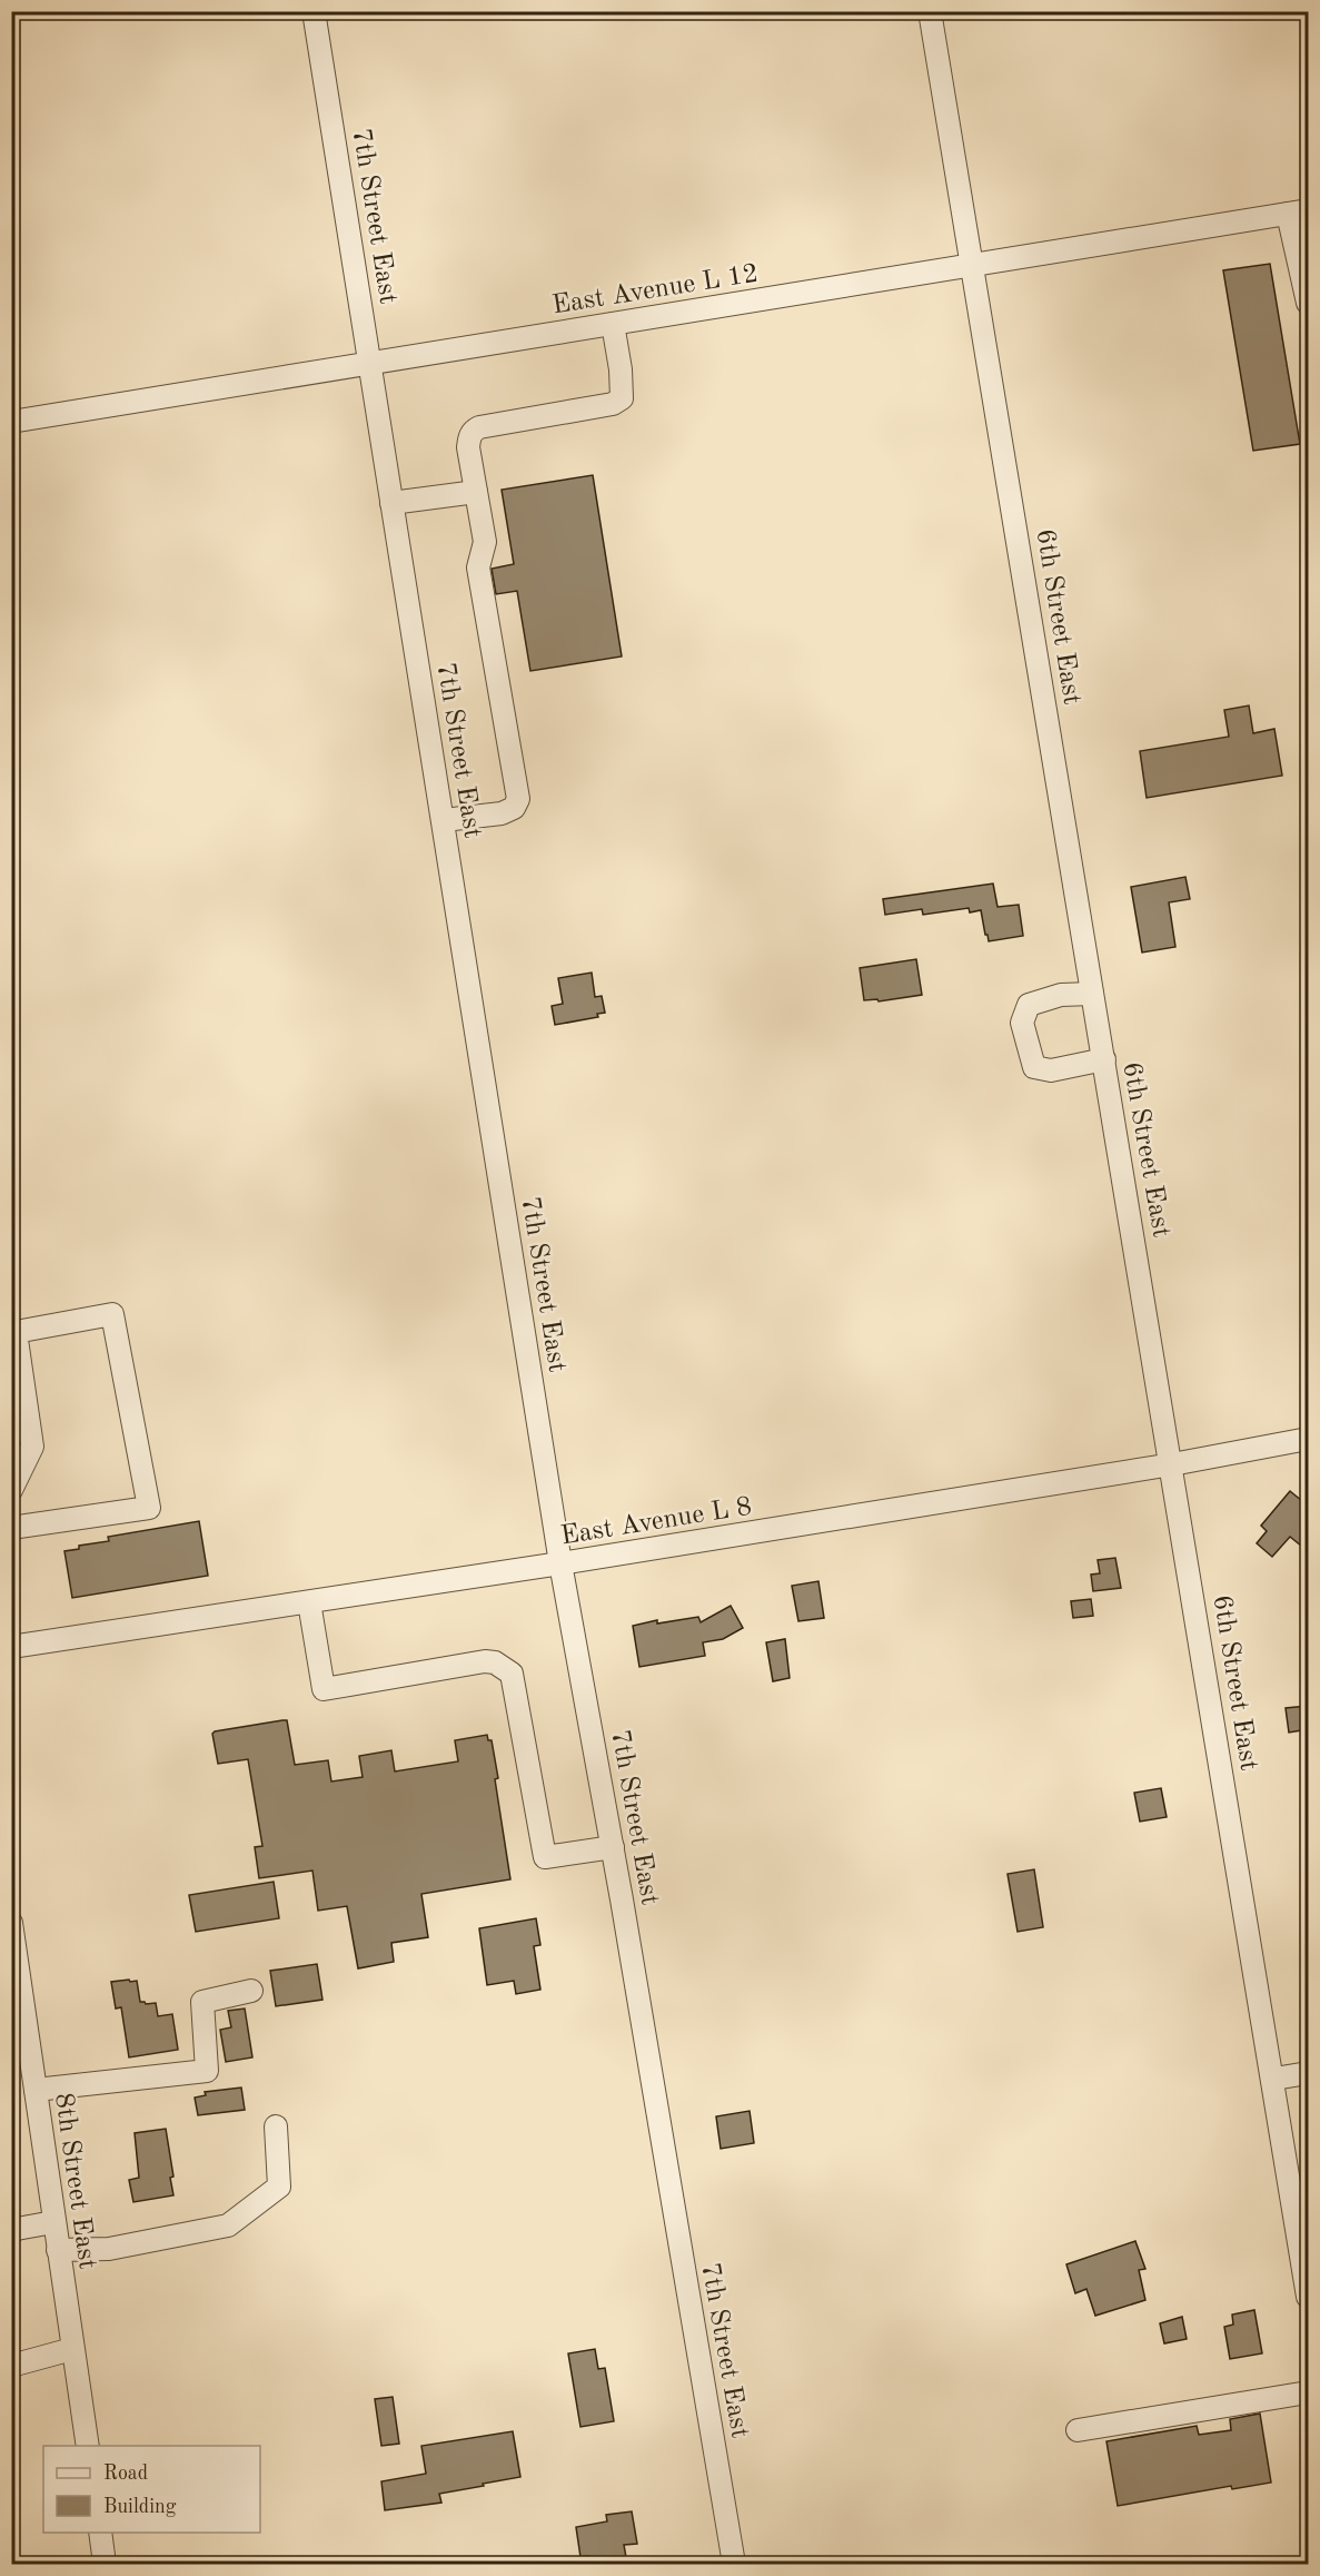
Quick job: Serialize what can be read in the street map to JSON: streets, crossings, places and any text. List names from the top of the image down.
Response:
{
  "streets": {
    "street": [
      "7th Street East",
      "East Avenue L 12",
      "6th Street East",
      "East Avenue L 8",
      "8th Street East"
    ]
  },
  "crossings": [
    ["7th Street East", "East Avenue L 12"],
    ["7th Street East", "East Avenue L 8"],
    ["East Avenue L 12", "6th Street East"],
    ["6th Street East", "East Avenue L 8"]
  ],
  "legend": ["Road", "Building"]
}
